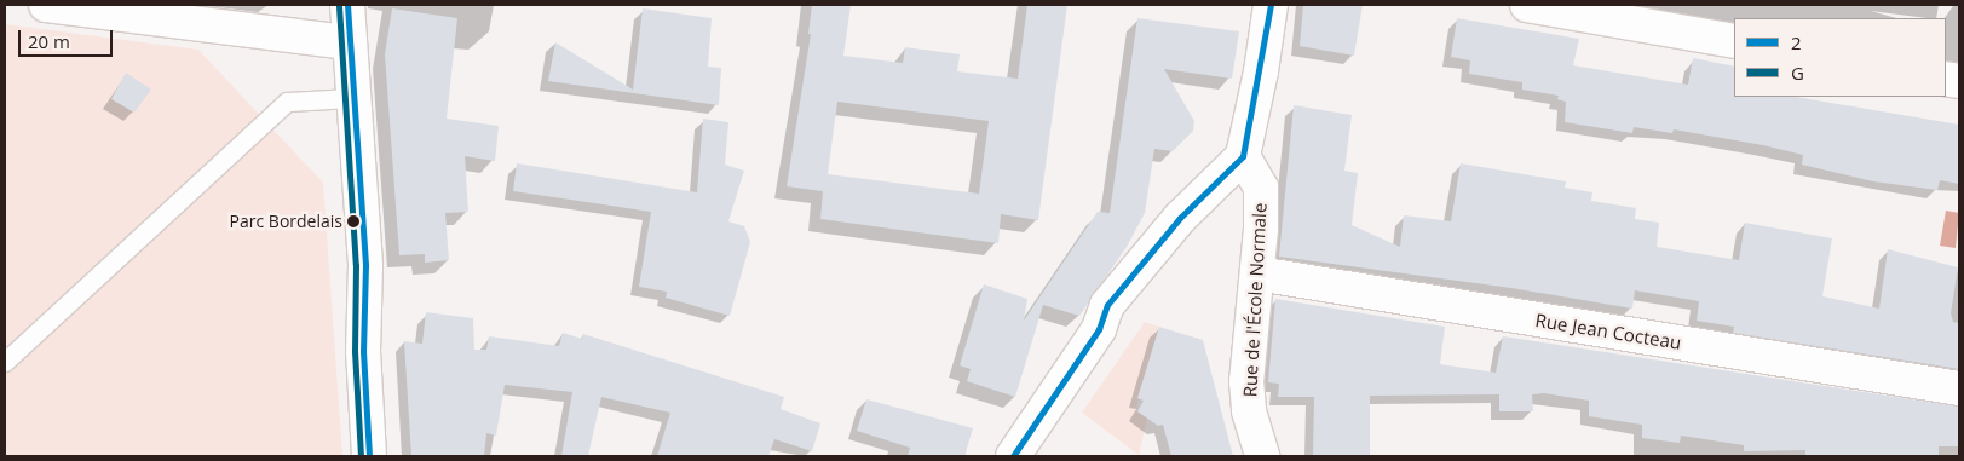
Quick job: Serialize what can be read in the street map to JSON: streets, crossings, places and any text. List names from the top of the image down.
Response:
{
  "streets": {
    "street": ["Rue de l'École Normale", "Rue Jean Cocteau"]
  },
  "crossings": [
    ["Rue de l'École Normale", "Rue Jean Cocteau"]
  ],
  "places": ["Parc Bordelais"],
  "lines": ["transit line 2", "transit line G"],
  "legend": ["2", "G"],
  "scale_bar": "20 m"
}
